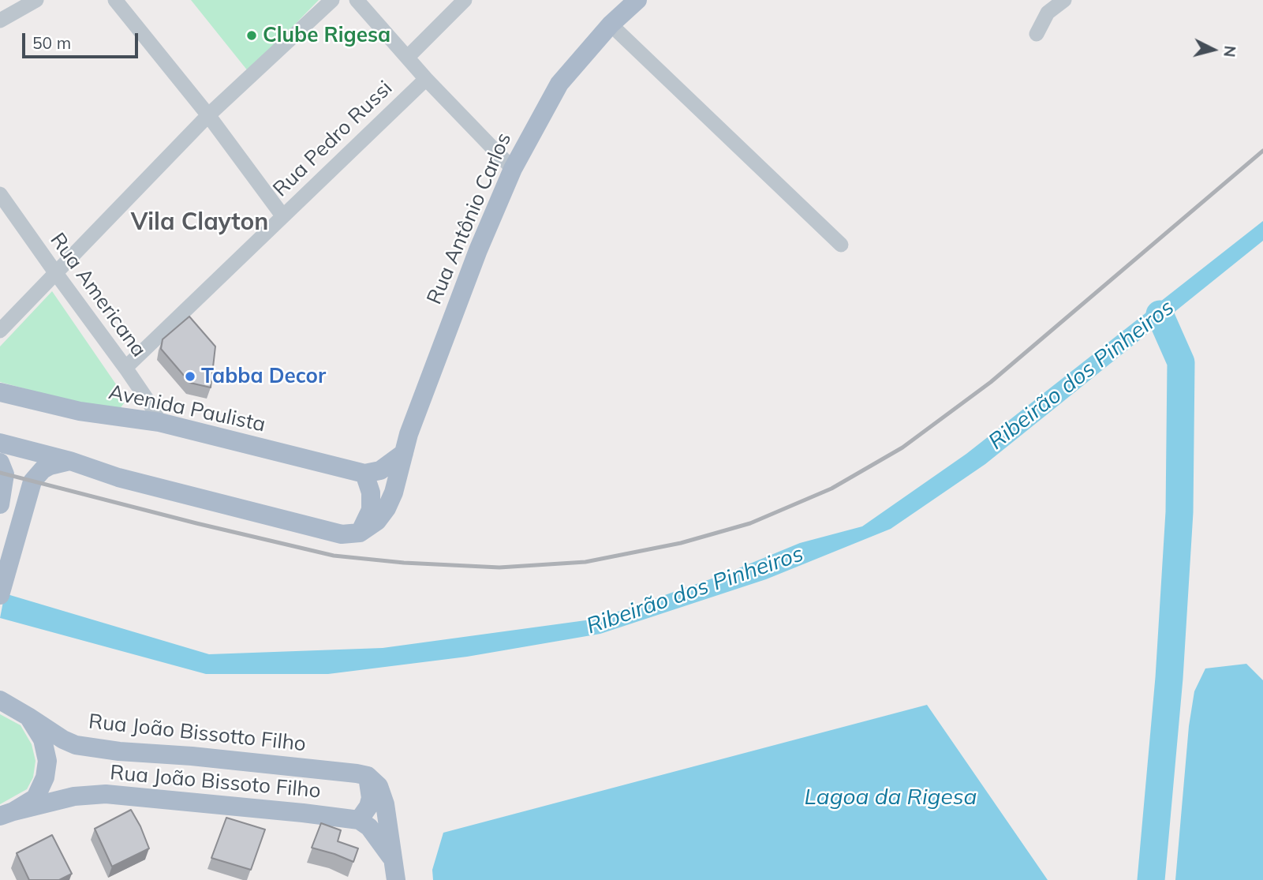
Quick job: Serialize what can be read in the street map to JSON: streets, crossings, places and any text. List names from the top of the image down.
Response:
{
  "streets": {
    "main road": [
      "Rua Antônio Carlos",
      "Avenida Paulista",
      "Rua João Bissotto Filho",
      "Rua João Bissoto Filho"
    ],
    "street": ["Rua Pedro Russi", "Rua Americana"]
  },
  "crossings": [
    ["Rua Pedro Russi", "Rua Americana"],
    ["Rua Americana", "Avenida Paulista"],
    ["Rua João Bissotto Filho", "Rua João Bissoto Filho"]
  ],
  "districts": ["Vila Clayton"],
  "water": ["Ribeirão dos Pinheiros", "Lagoa da Rigesa"],
  "places": ["Clube Rigesa", "Tabba Decor"],
  "scale_bar": "50 m",
  "north": "right"
}
